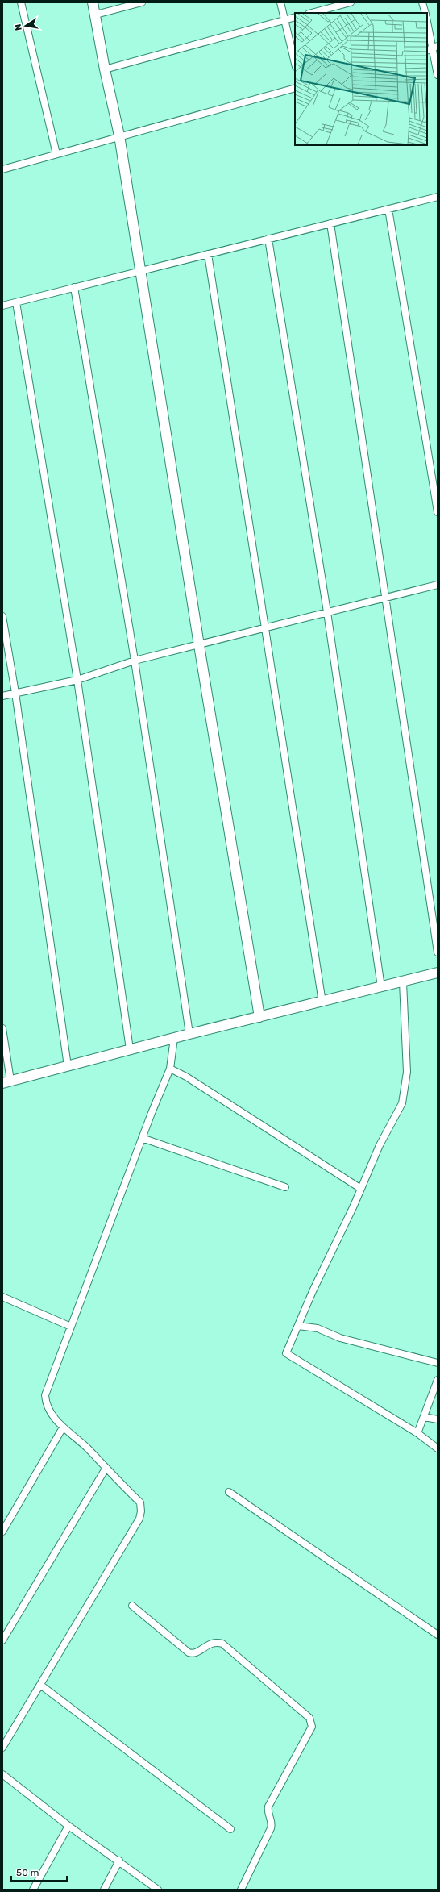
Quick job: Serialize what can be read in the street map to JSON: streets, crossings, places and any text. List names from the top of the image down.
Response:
{
  "scale_bar": "50 m",
  "north": "left"
}
